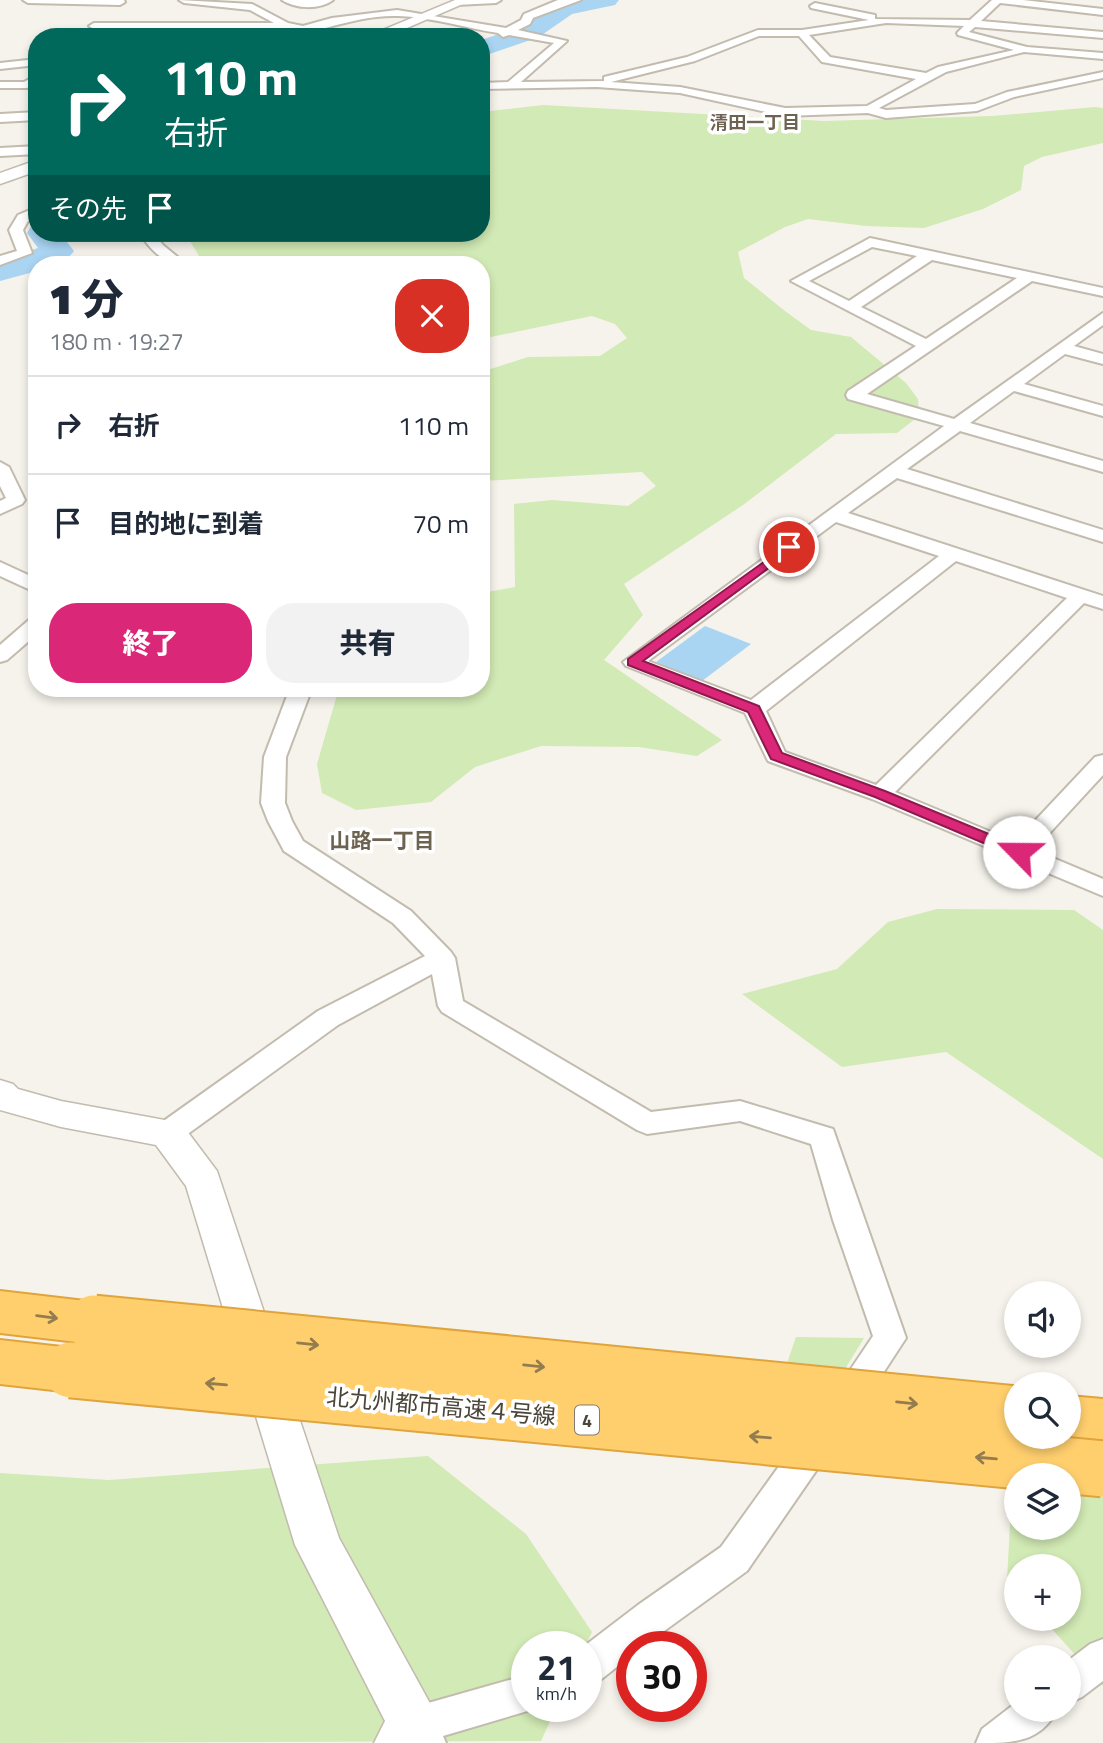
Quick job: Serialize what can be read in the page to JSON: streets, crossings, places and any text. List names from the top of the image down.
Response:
{
  "streets": {
    "highway": ["北九州都市高速４号線", "4"]
  },
  "districts": ["清田一丁目", "山路一丁目"],
  "page": {
    "turn": ["110 m", "右折"],
    "then": "その先",
    "heading": ["1 分", "180 m · 19:27"],
    "list": [
      {
        "name": "右折",
        "value": "110 m"
      },
      {
        "name": "目的地に到着",
        "value": "70 m"
      }
    ],
    "buttons": ["終了", "共有"],
    "map_buttons": ["+", "−"],
    "speed": "21 km/h",
    "limit": "30"
  }
}
